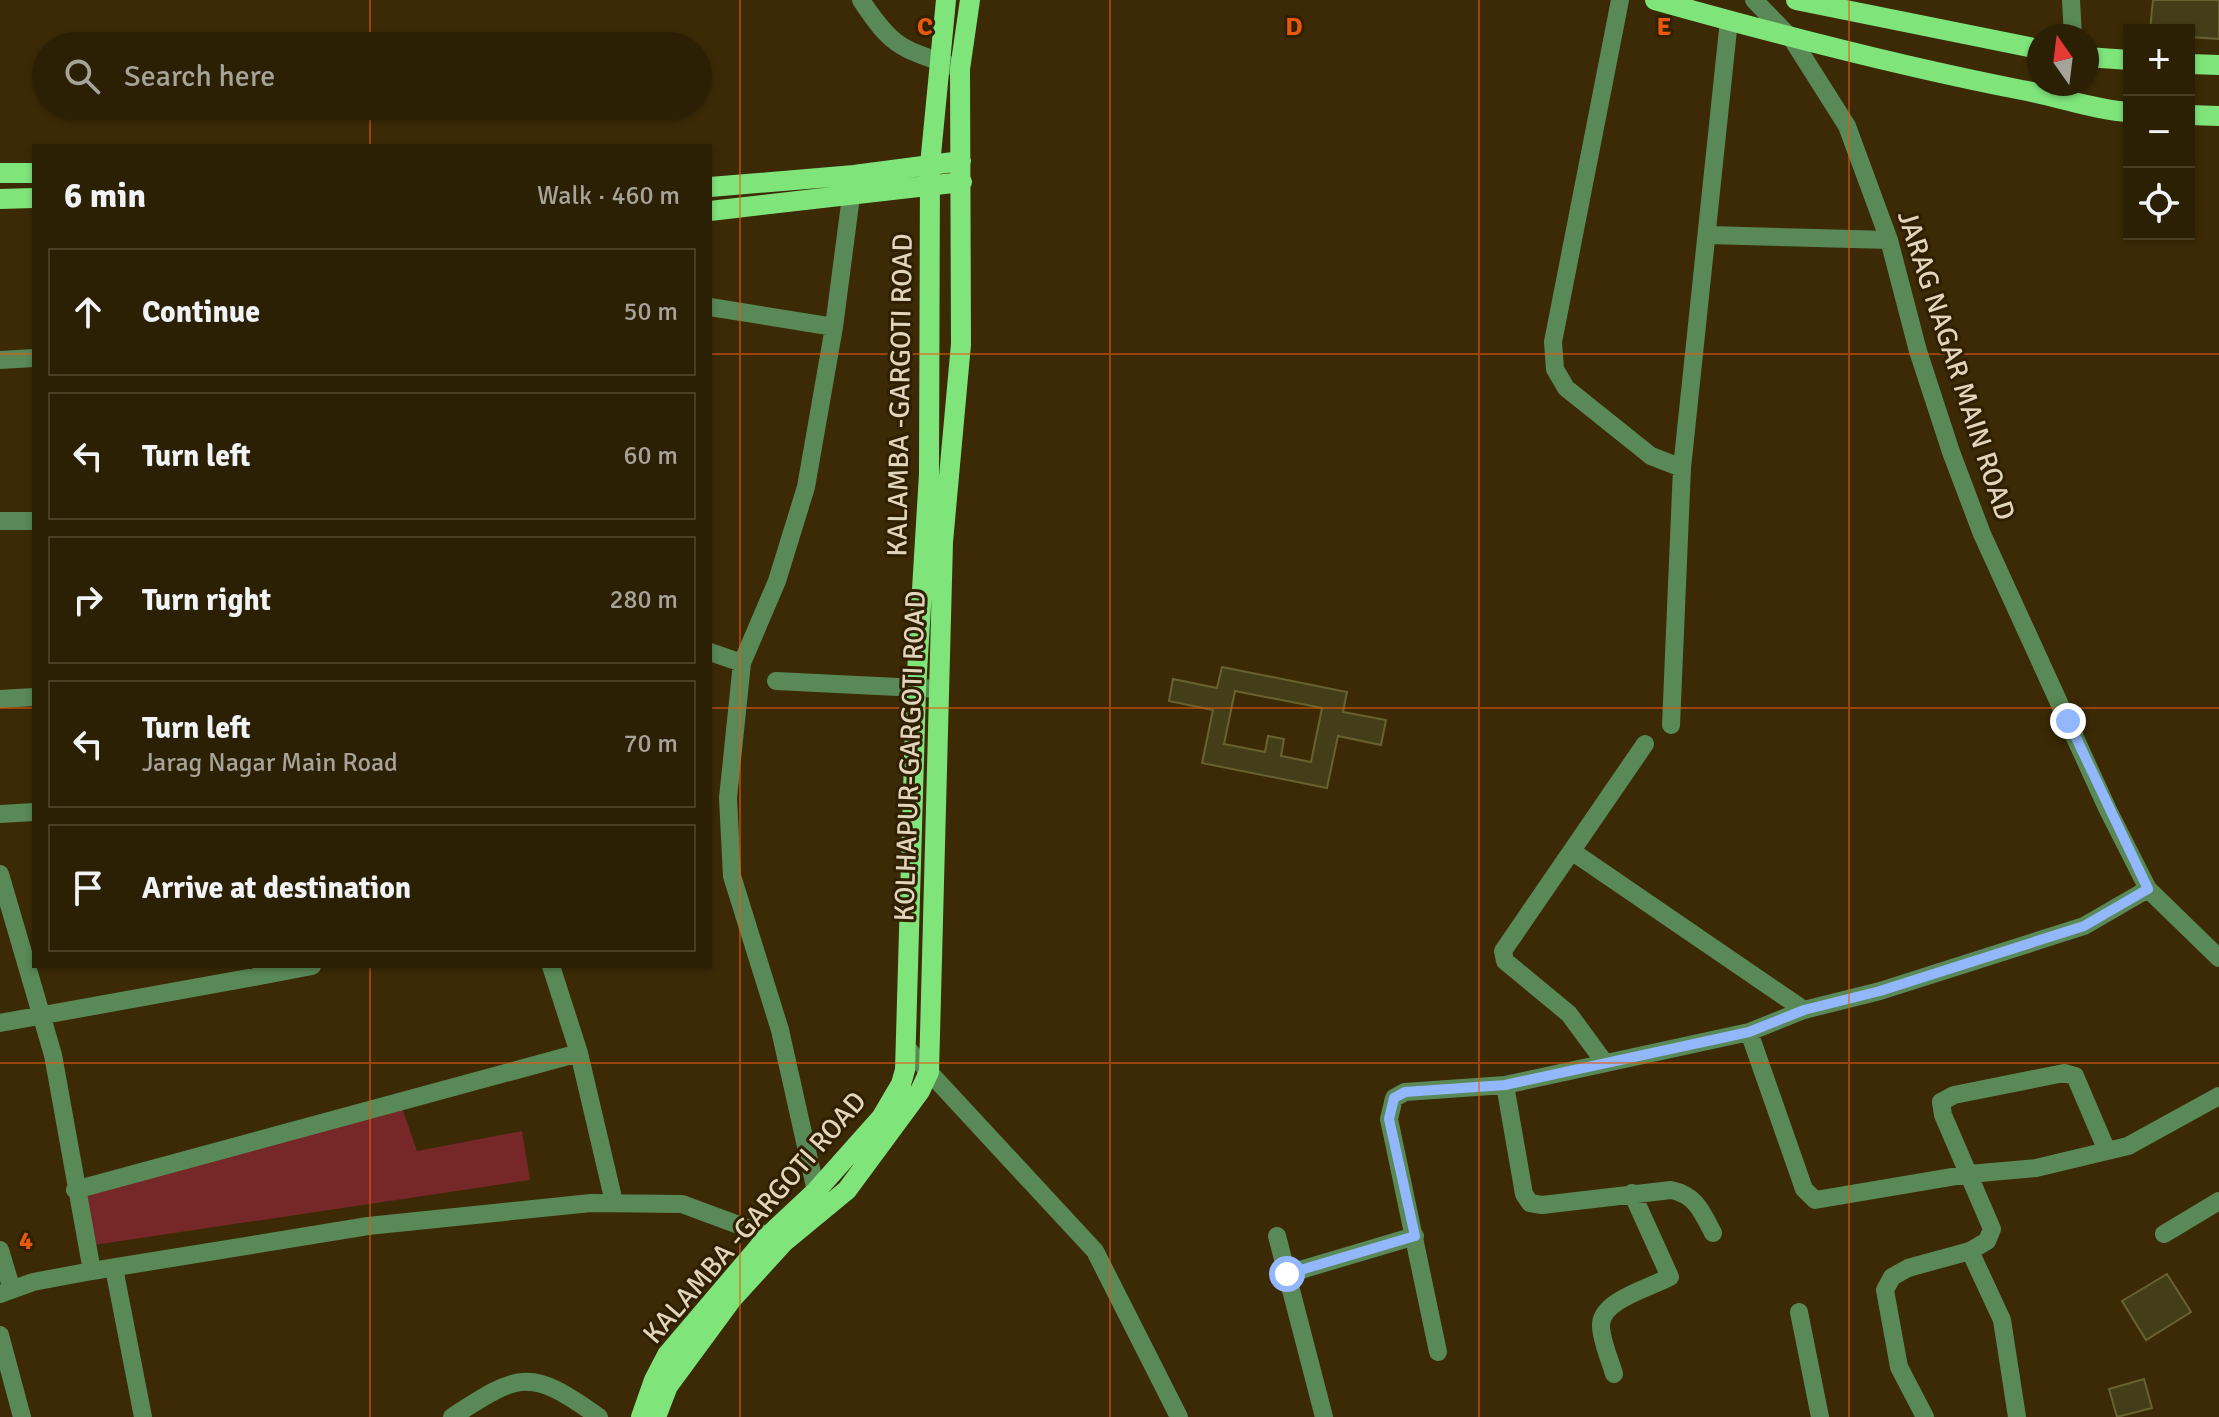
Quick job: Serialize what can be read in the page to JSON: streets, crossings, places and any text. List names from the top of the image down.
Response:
{
  "streets": {
    "main road": ["KALAMBA -GARGOTI ROAD", "KOLHAPUR-GARGOTI ROAD"],
    "street": ["JARAG NAGAR MAIN ROAD"]
  },
  "crossings": [
    ["KALAMBA -GARGOTI ROAD", "KOLHAPUR-GARGOTI ROAD"]
  ],
  "north": "top",
  "page": {
    "map_buttons": ["+", "−"],
    "search": "Search here",
    "heading": ["6 min", "Walk · 460 m"],
    "list": [
      ["Continue", "50 m"],
      ["Turn left", "60 m"],
      ["Turn right", "280 m"],
      ["Turn left", "Jarag Nagar Main Road", "70 m"],
      "Arrive at destination"
    ]
  },
  "grid": {
    "columns": ["C", "D", "E"],
    "rows": ["4"]
  }
}
